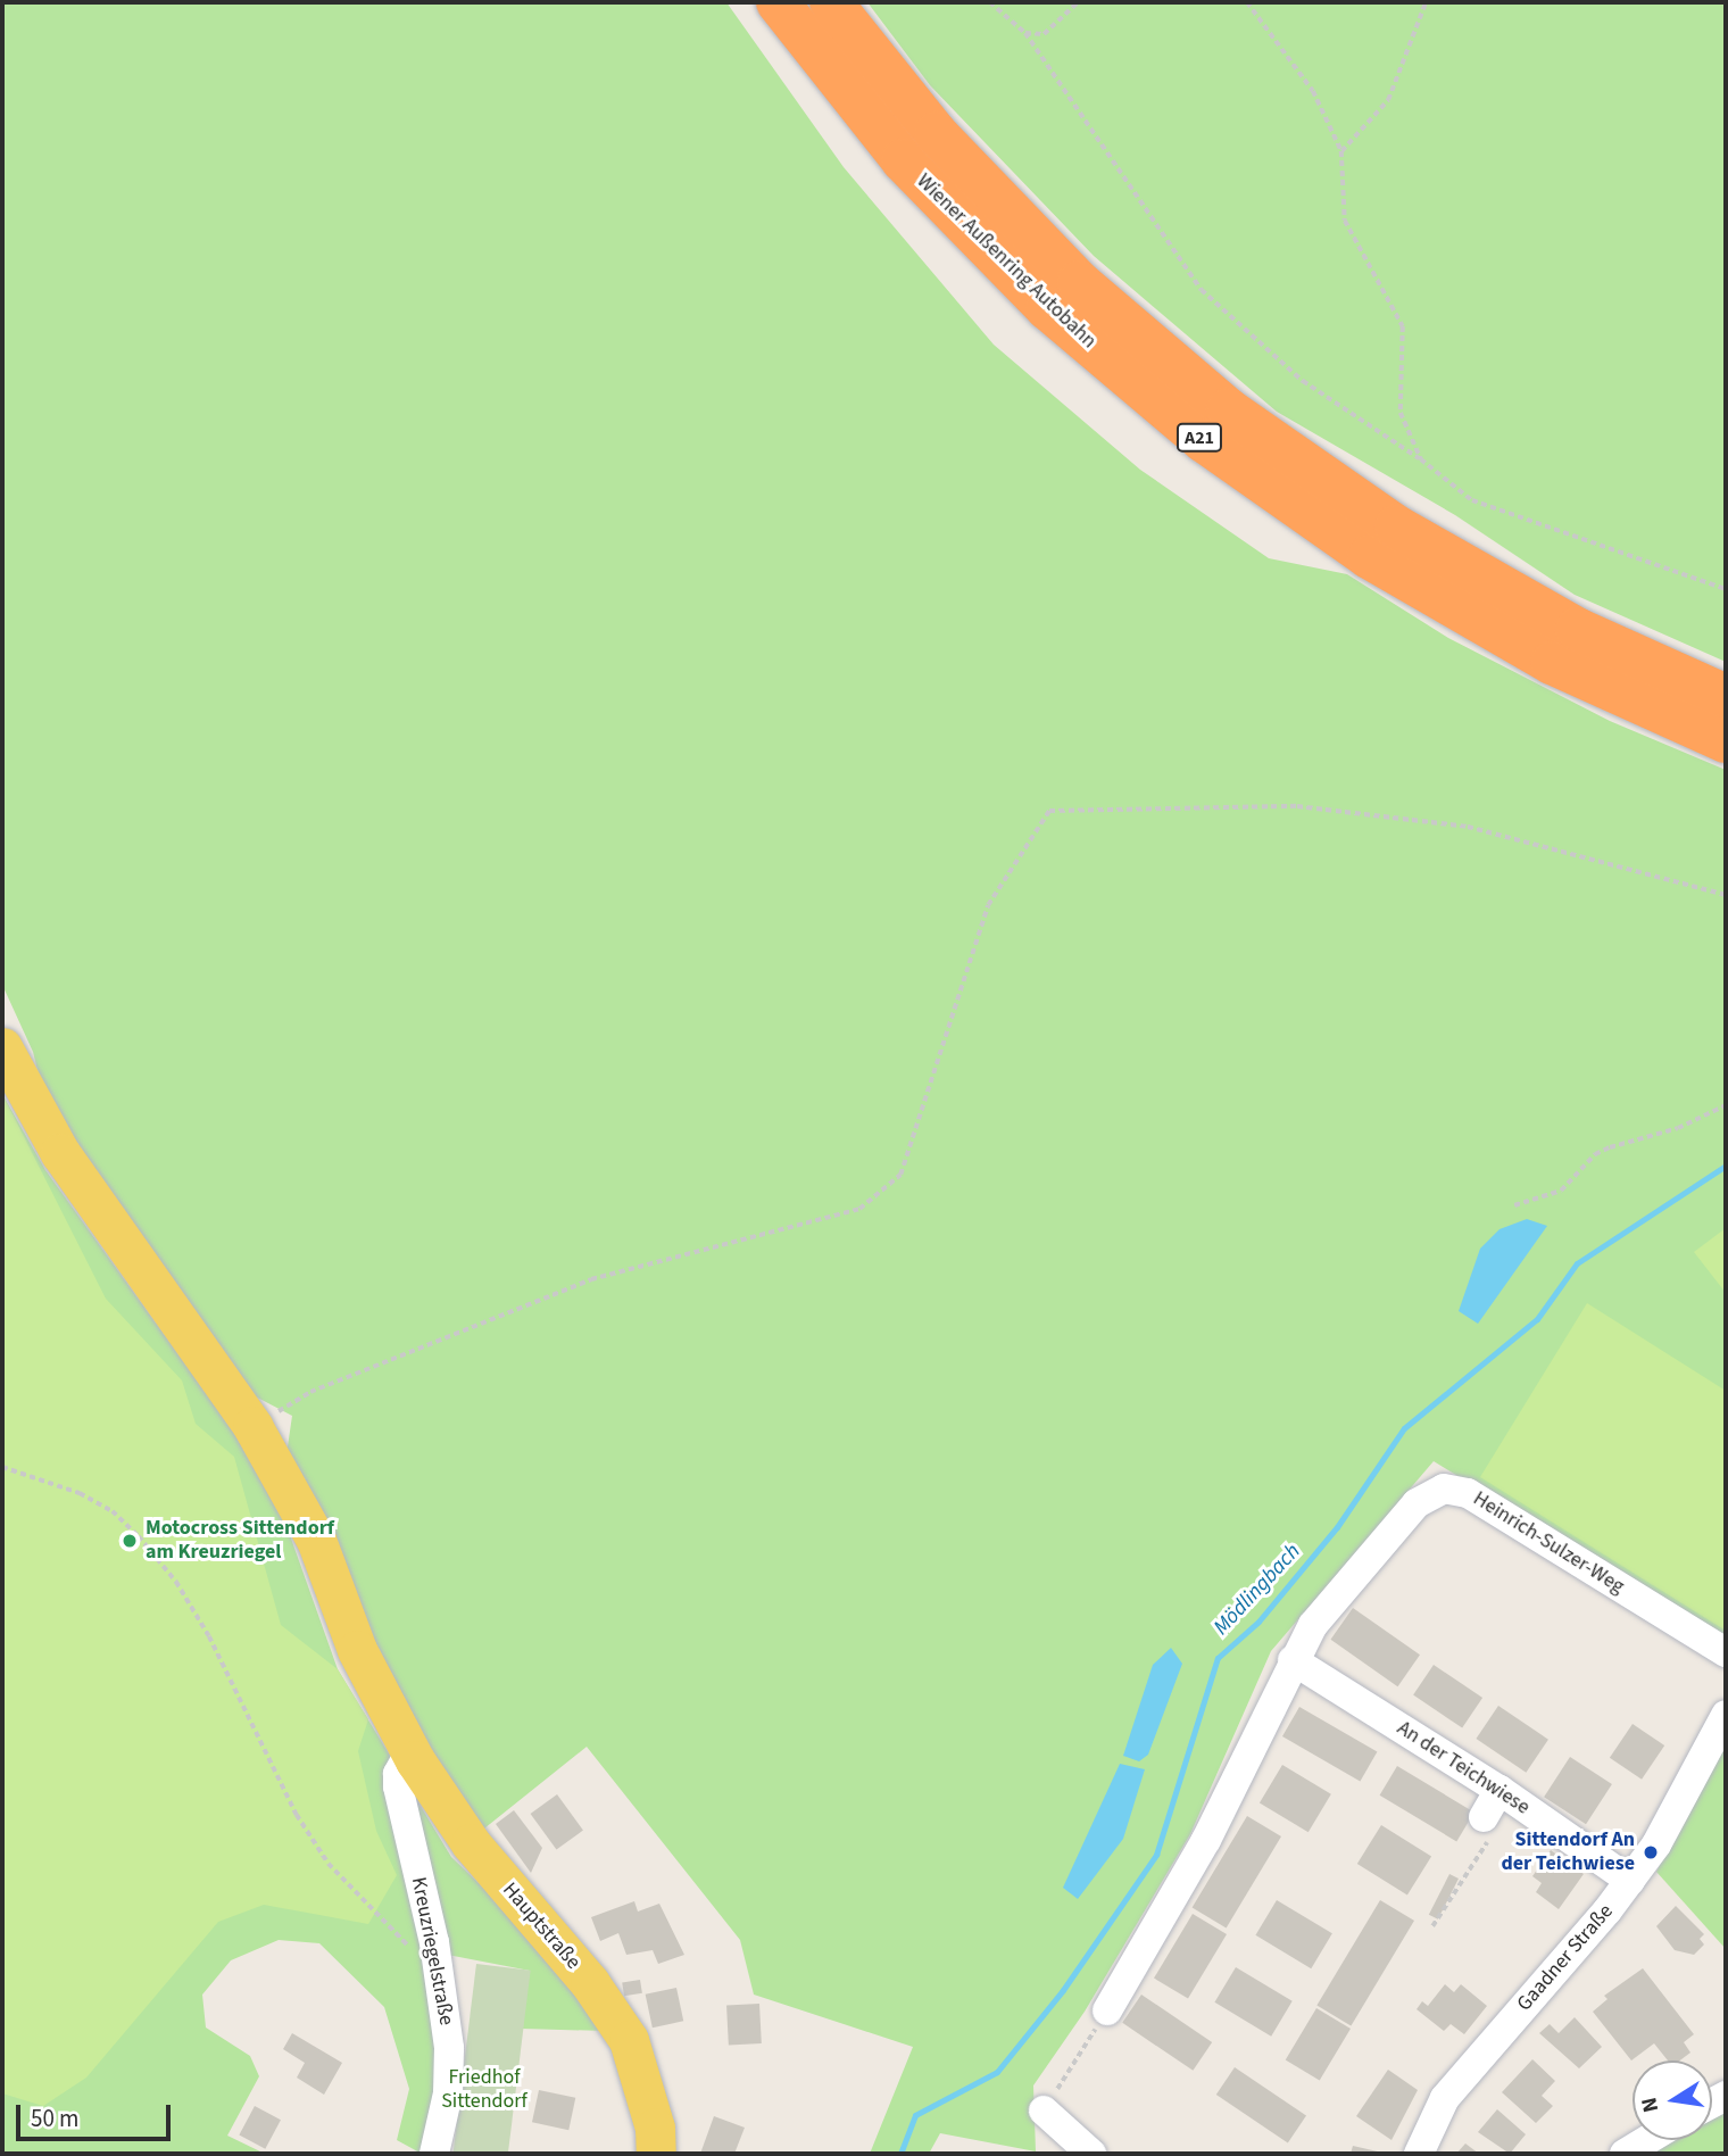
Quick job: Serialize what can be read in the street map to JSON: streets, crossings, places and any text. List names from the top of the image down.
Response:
{
  "streets": {
    "highway": ["Wiener Außenring Autobahn", "A21"],
    "main road": ["Hauptstraße"],
    "street": [
      "Heinrich-Sulzer-Weg",
      "An der Teichwiese",
      "Kreuzriegelstraße",
      "Gaadner Straße"
    ]
  },
  "crossings": [
    ["Heinrich-Sulzer-Weg", "An der Teichwiese"],
    ["An der Teichwiese", "Gaadner Straße"],
    ["Hauptstraße", "Kreuzriegelstraße"]
  ],
  "water": ["Mödlingbach"],
  "parks": ["Friedhof Sittendorf"],
  "places": ["Motocross Sittendorf am Kreuzriegel", "Sittendorf An der Teichwiese"],
  "scale_bar": "50 m",
  "north": "left"
}
